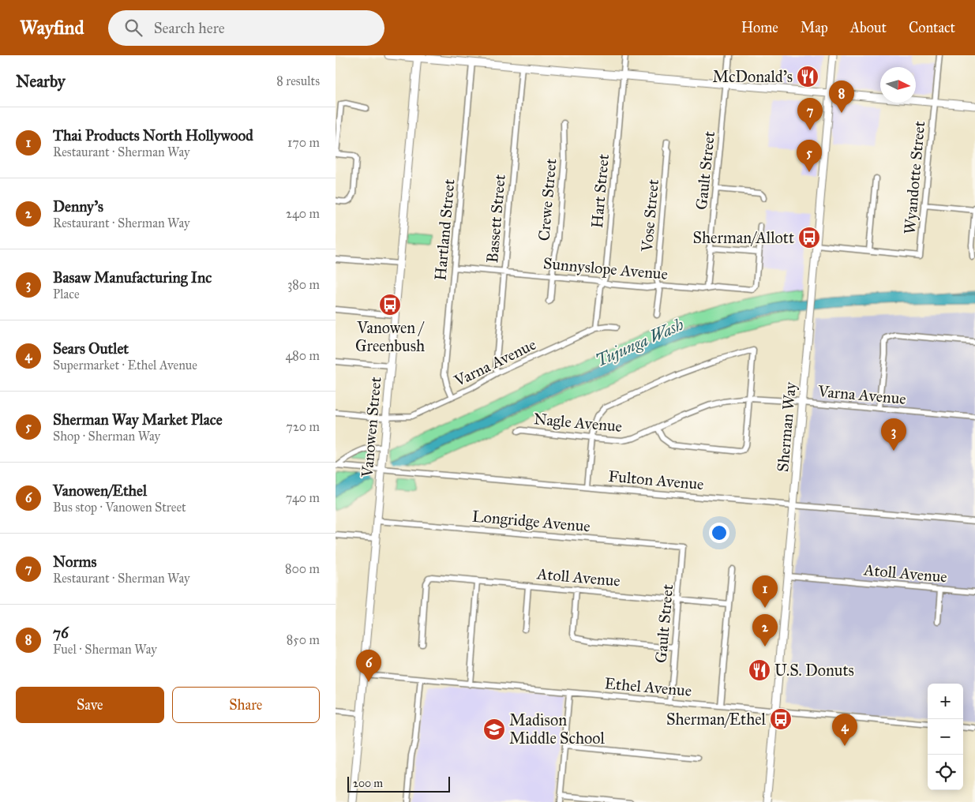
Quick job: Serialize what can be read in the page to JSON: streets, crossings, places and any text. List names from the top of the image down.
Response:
{
  "streets": {
    "main road": ["Vanowen Street", "Sherman Way"],
    "street": [
      "Gault Street",
      "Wyandotte Street",
      "Hart Street",
      "Crewe Street",
      "Vose Street",
      "Bassett Street",
      "Hartland Street",
      "Sunnyslope Avenue",
      "Varna Avenue",
      "Nagle Avenue",
      "Fulton Avenue",
      "Longridge Avenue",
      "Atoll Avenue",
      "Ethel Avenue"
    ]
  },
  "crossings": [
    ["Gault Street", "Sunnyslope Avenue"],
    ["Gault Street", "Longridge Avenue"],
    ["Gault Street", "Atoll Avenue"],
    ["Gault Street", "Ethel Avenue"],
    ["Hart Street", "Sunnyslope Avenue"],
    ["Hart Street", "Varna Avenue"],
    ["Crewe Street", "Sunnyslope Avenue"],
    ["Vose Street", "Sunnyslope Avenue"],
    ["Bassett Street", "Sunnyslope Avenue"],
    ["Bassett Street", "Varna Avenue"],
    ["Hartland Street", "Sunnyslope Avenue"],
    ["Hartland Street", "Varna Avenue"],
    ["Varna Avenue", "Nagle Avenue"],
    ["Varna Avenue", "Vanowen Street"],
    ["Varna Avenue", "Sherman Way"],
    ["Vanowen Street", "Fulton Avenue"],
    ["Vanowen Street", "Longridge Avenue"],
    ["Vanowen Street", "Ethel Avenue"],
    ["Sherman Way", "Fulton Avenue"],
    ["Sherman Way", "Atoll Avenue"],
    ["Sherman Way", "Ethel Avenue"]
  ],
  "water": ["Tujunga Wash"],
  "places": {
    "restaurant": ["McDonald's", "U.S. Donuts"],
    "bus stop": ["Sherman/Allott", "Vanowen / Greenbush", "Sherman/Ethel"],
    "school or university": ["Madison Middle School"]
  },
  "scale_bar": "200 m",
  "north": "right",
  "page": {
    "header": "Wayfind",
    "search": "Search here",
    "nav": [
      "Home",
      "Map",
      "About",
      "Contact"
    ],
    "heading": ["Nearby", "8 results"],
    "pins": [
      "8",
      "7",
      "5",
      "3",
      "1",
      "2",
      "6",
      "4"
    ],
    "list": [
      {
        "mark": "1",
        "name": "Thai Products North Hollywood",
        "note": "Restaurant · Sherman Way",
        "value": "170 m"
      },
      {
        "mark": "2",
        "name": "Denny's",
        "note": "Restaurant · Sherman Way",
        "value": "240 m"
      },
      {
        "mark": "3",
        "name": "Basaw Manufacturing Inc",
        "note": "Place",
        "value": "380 m"
      },
      {
        "mark": "4",
        "name": "Sears Outlet",
        "note": "Supermarket · Ethel Avenue",
        "value": "480 m"
      },
      {
        "mark": "5",
        "name": "Sherman Way Market Place",
        "note": "Shop · Sherman Way",
        "value": "720 m"
      },
      {
        "mark": "6",
        "name": "Vanowen/Ethel",
        "note": "Bus stop · Vanowen Street",
        "value": "740 m"
      },
      {
        "mark": "7",
        "name": "Norms",
        "note": "Restaurant · Sherman Way",
        "value": "800 m"
      },
      {
        "mark": "8",
        "name": "76",
        "note": "Fuel · Sherman Way",
        "value": "850 m"
      }
    ],
    "buttons": ["Save", "Share"],
    "map_buttons": ["+", "−"],
    "scale": "200 m"
  }
}
